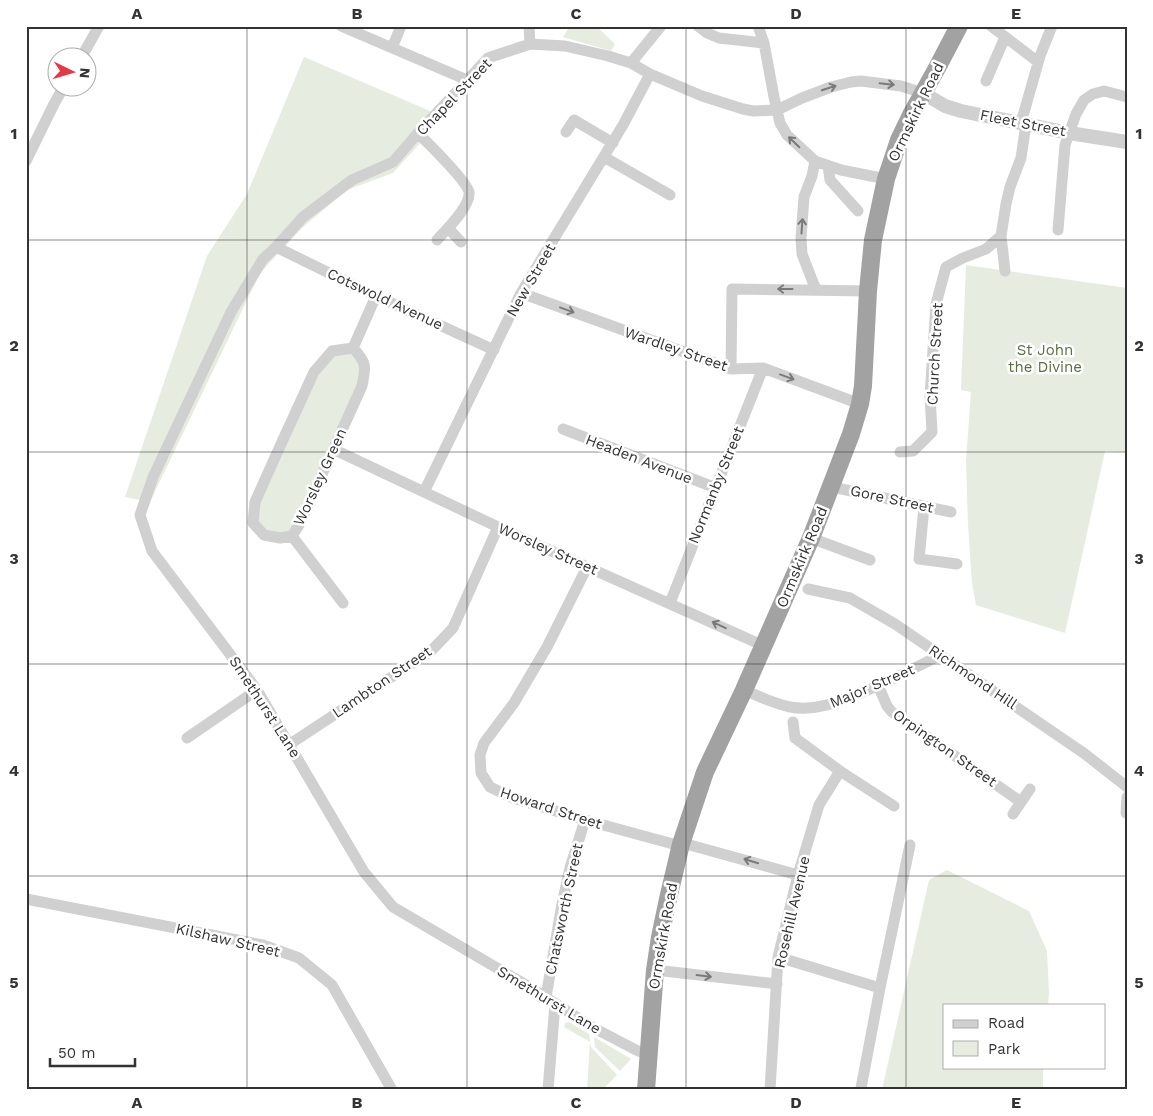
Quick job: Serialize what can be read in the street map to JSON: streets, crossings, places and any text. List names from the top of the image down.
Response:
{
  "streets": {
    "highway": ["Ormskirk Road"],
    "street": [
      "Chapel Street",
      "Fleet Street",
      "New Street",
      "Cotswold Avenue",
      "Wardley Street",
      "Church Street",
      "Headen Avenue",
      "Worsley Green",
      "Normanby Street",
      "Gore Street",
      "Worsley Street",
      "Richmond Hill",
      "Lambton Street",
      "Major Street",
      "Smethurst Lane",
      "Orpington Street",
      "Howard Street",
      "Chatsworth Street",
      "Rosehill Avenue",
      "Kilshaw Street"
    ]
  },
  "crossings": [
    ["Chapel Street", "New Street"],
    ["Chapel Street", "Cotswold Avenue"],
    ["Chapel Street", "Smethurst Lane"],
    ["Ormskirk Road", "Fleet Street"],
    ["Ormskirk Road", "Wardley Street"],
    ["Ormskirk Road", "Gore Street"],
    ["Ormskirk Road", "Worsley Street"],
    ["Ormskirk Road", "Major Street"],
    ["Ormskirk Road", "Smethurst Lane"],
    ["Ormskirk Road", "Howard Street"],
    ["New Street", "Cotswold Avenue"],
    ["New Street", "Wardley Street"],
    ["New Street", "Worsley Street"],
    ["Cotswold Avenue", "Smethurst Lane"],
    ["Wardley Street", "Normanby Street"],
    ["Headen Avenue", "Normanby Street"],
    ["Worsley Green", "Worsley Street"],
    ["Normanby Street", "Worsley Street"],
    ["Worsley Street", "Lambton Street"],
    ["Worsley Street", "Howard Street"],
    ["Richmond Hill", "Major Street"],
    ["Lambton Street", "Smethurst Lane"],
    ["Major Street", "Orpington Street"],
    ["Smethurst Lane", "Chatsworth Street"],
    ["Howard Street", "Chatsworth Street"],
    ["Howard Street", "Rosehill Avenue"]
  ],
  "one_way": ["Wardley Street"],
  "parks": ["St John the Divine"],
  "legend": ["Road", "Park"],
  "scale_bar": "50 m",
  "north": "right",
  "grid": {
    "columns": [
      "A",
      "B",
      "C",
      "D",
      "E"
    ],
    "rows": [
      "1",
      "2",
      "3",
      "4",
      "5"
    ]
  }
}
